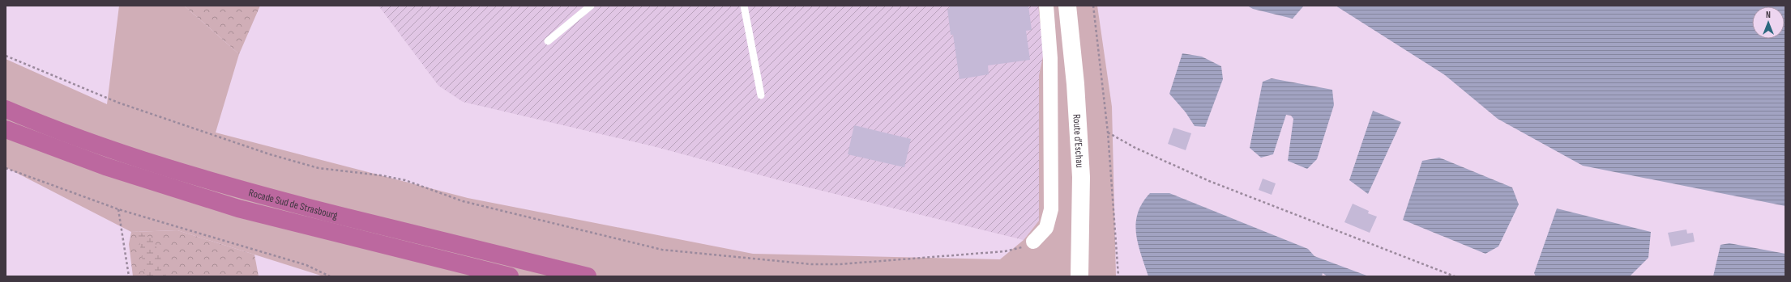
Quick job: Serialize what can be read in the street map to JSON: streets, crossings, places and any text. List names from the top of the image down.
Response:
{
  "streets": {
    "highway": ["Rocade Sud de Strasbourg"],
    "main road": ["Route d'Eschau"]
  },
  "north": "top"
}
